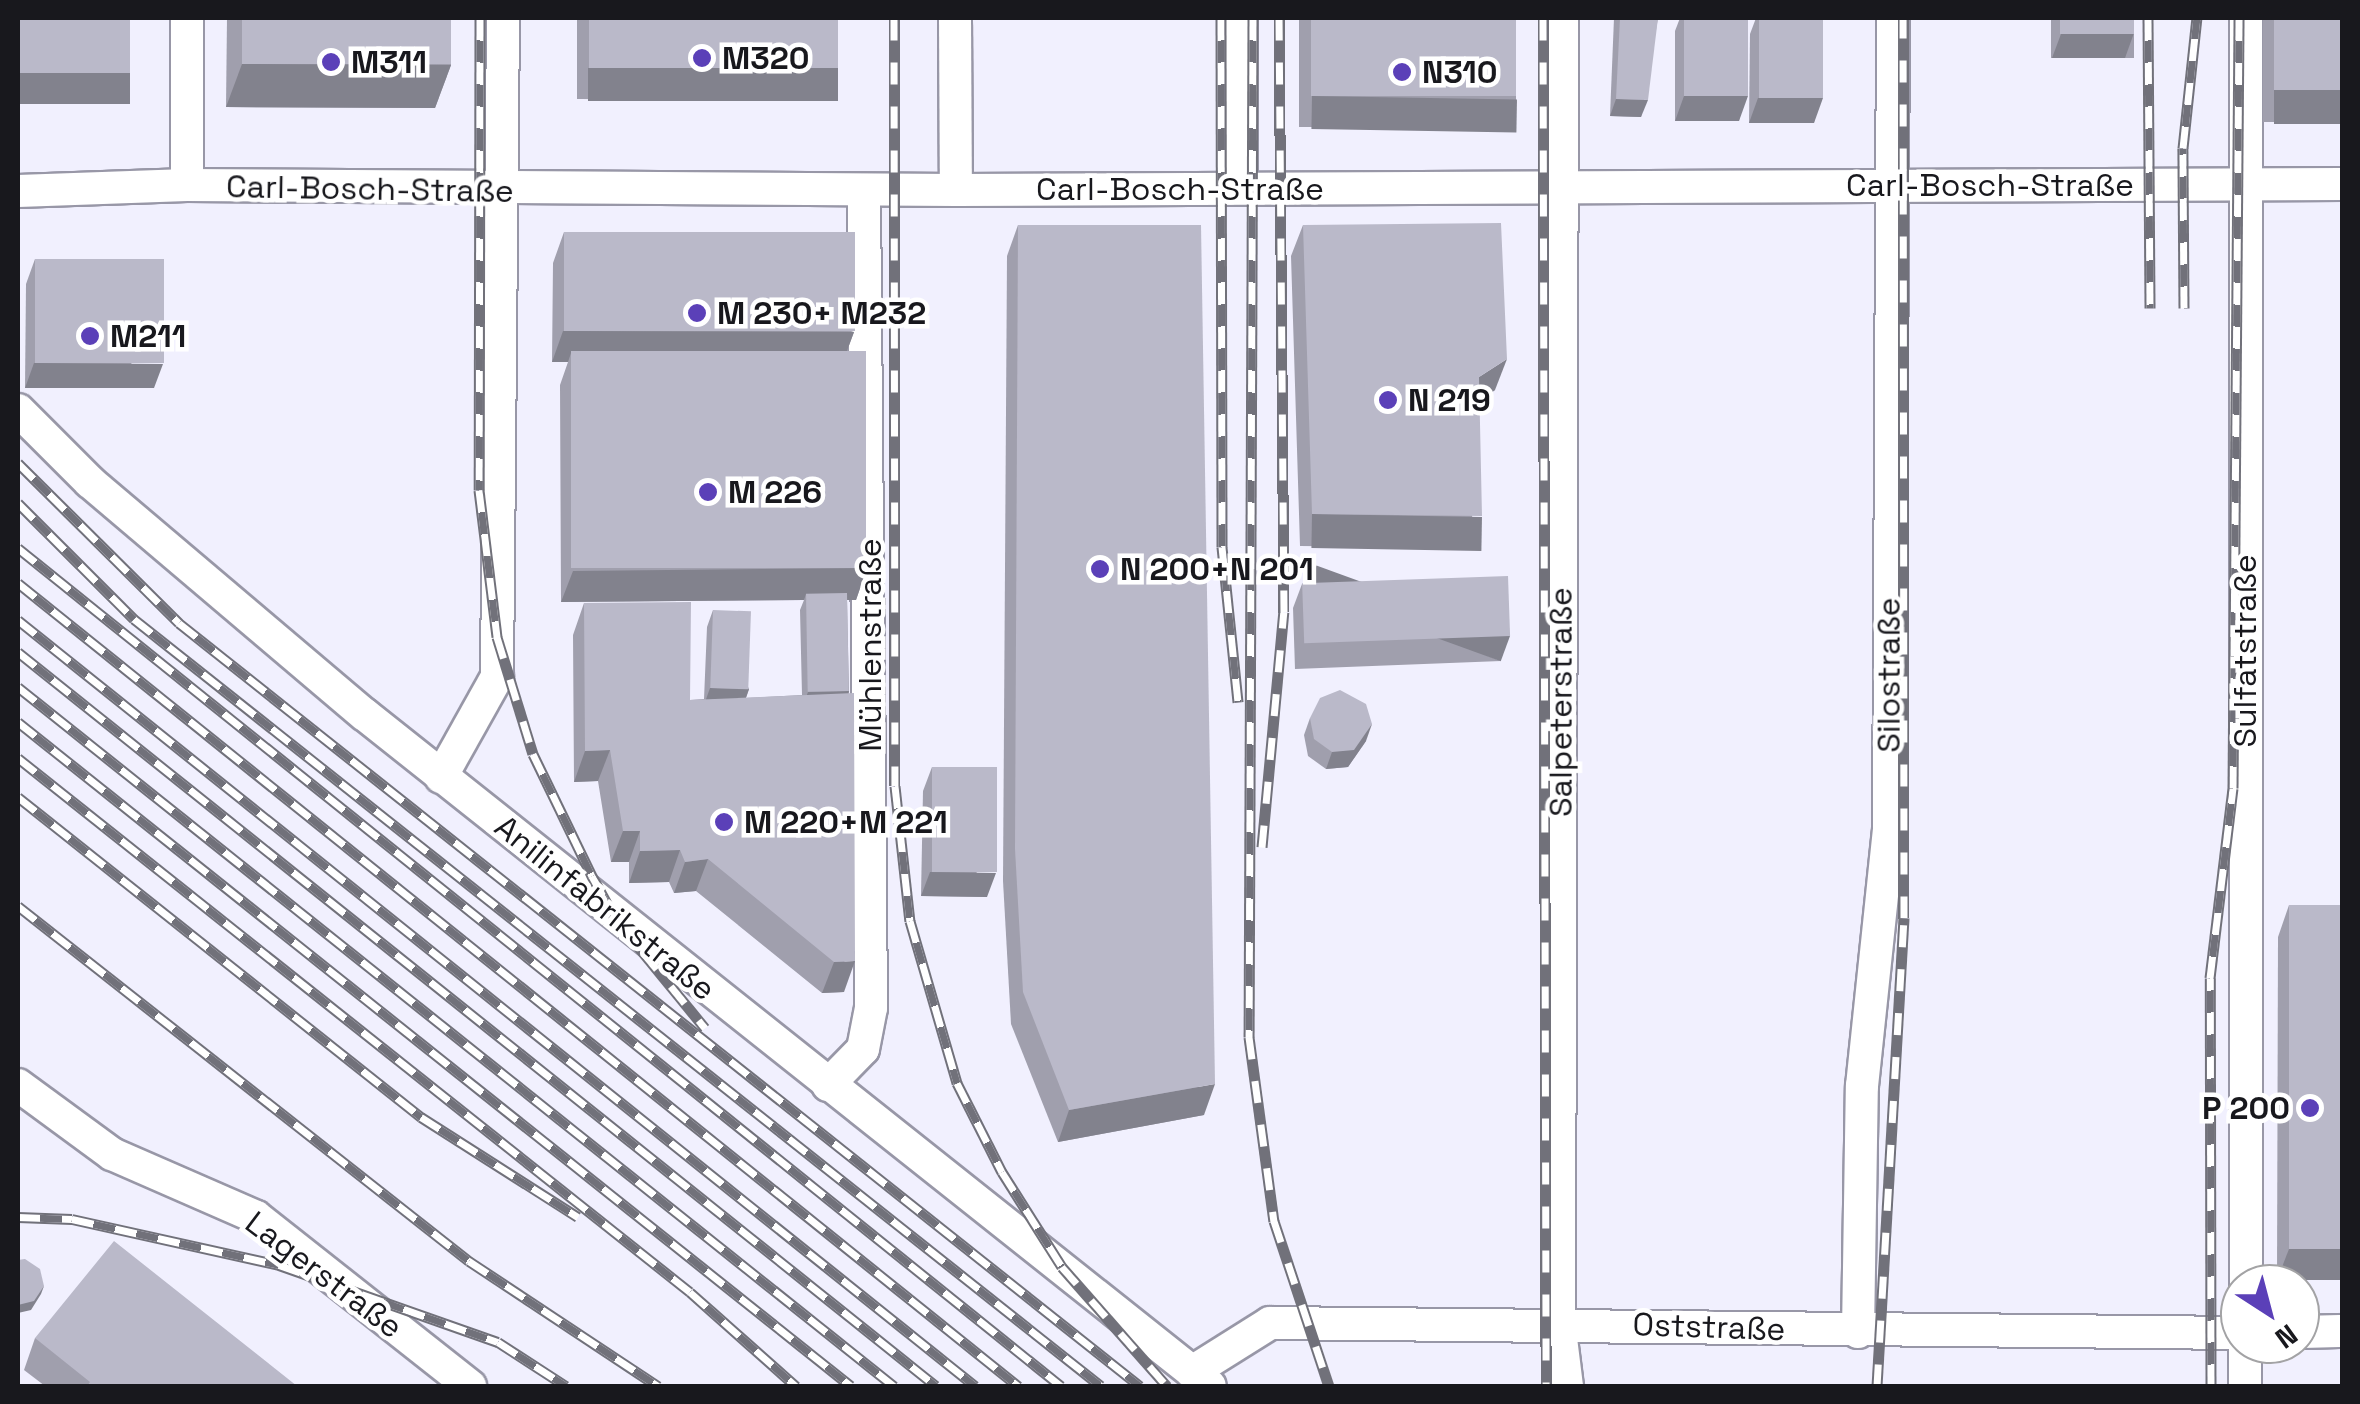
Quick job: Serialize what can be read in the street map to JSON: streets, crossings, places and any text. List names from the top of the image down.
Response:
{
  "streets": {
    "street": [
      "Carl-Bosch-Straße",
      "Mühlenstraße",
      "Sulfatstraße",
      "Silostraße",
      "Salpeterstraße",
      "Anilinfabrikstraße",
      "Lagerstraße",
      "Oststraße"
    ]
  },
  "crossings": [
    ["Carl-Bosch-Straße", "Mühlenstraße"],
    ["Carl-Bosch-Straße", "Sulfatstraße"],
    ["Carl-Bosch-Straße", "Silostraße"],
    ["Carl-Bosch-Straße", "Salpeterstraße"],
    ["Mühlenstraße", "Anilinfabrikstraße"],
    ["Silostraße", "Oststraße"],
    ["Salpeterstraße", "Oststraße"],
    ["Anilinfabrikstraße", "Oststraße"]
  ],
  "places": [
    "M320",
    "M311",
    "N310",
    "M 230+ M232",
    "M211",
    "N 219",
    "M 226",
    "N 200+N 201",
    "M 220+M 221",
    "P 200"
  ],
  "north": "bottom right"
}
